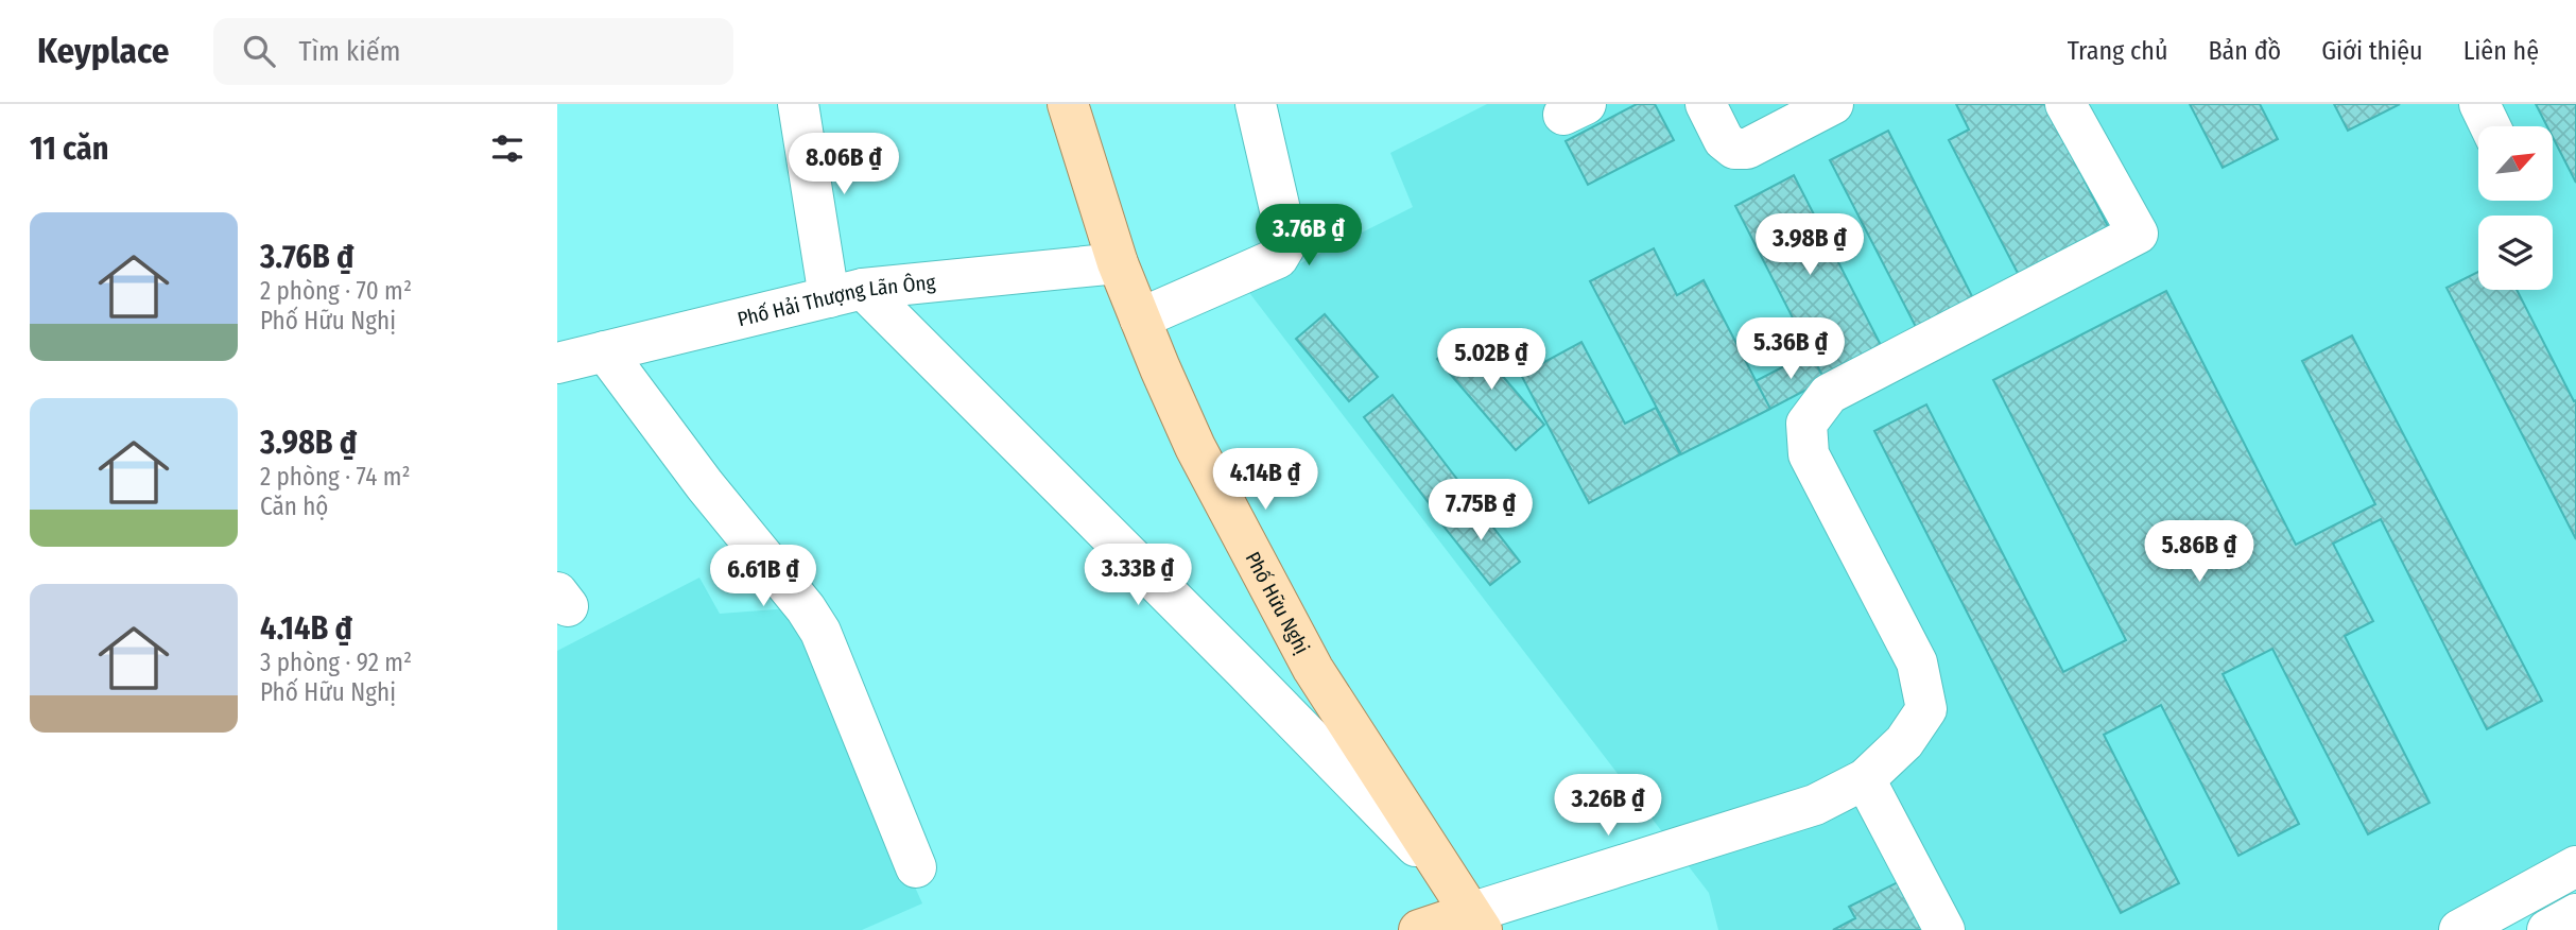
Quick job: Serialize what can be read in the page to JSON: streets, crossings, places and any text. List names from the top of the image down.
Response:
{
  "streets": {
    "main road": ["Phố Hữu Nghị"],
    "street": ["Phố Hải Thượng Lãn Ông"]
  },
  "crossings": [
    ["Phố Hải Thượng Lãn Ông", "Phố Hữu Nghị"]
  ],
  "north": "top right",
  "page": {
    "header": "Keyplace",
    "search": "Tìm kiếm",
    "nav": [
      "Trang chủ",
      "Bản đồ",
      "Giới thiệu",
      "Liên hệ"
    ],
    "heading": "11 căn",
    "price": [
      "8.06B ₫",
      "3.76B ₫",
      "3.98B ₫",
      "5.36B ₫",
      "5.02B ₫",
      "4.14B ₫",
      "7.75B ₫",
      "5.86B ₫",
      "3.33B ₫",
      "6.61B ₫",
      "3.26B ₫"
    ],
    "list": [
      {
        "name": "3.76B ₫",
        "note": "2 phòng · 70 m² · Phố Hữu Nghị"
      },
      {
        "name": "3.98B ₫",
        "note": "2 phòng · 74 m² · Căn hộ"
      },
      {
        "name": "4.14B ₫",
        "note": "3 phòng · 92 m² · Phố Hữu Nghị"
      }
    ]
  }
}
